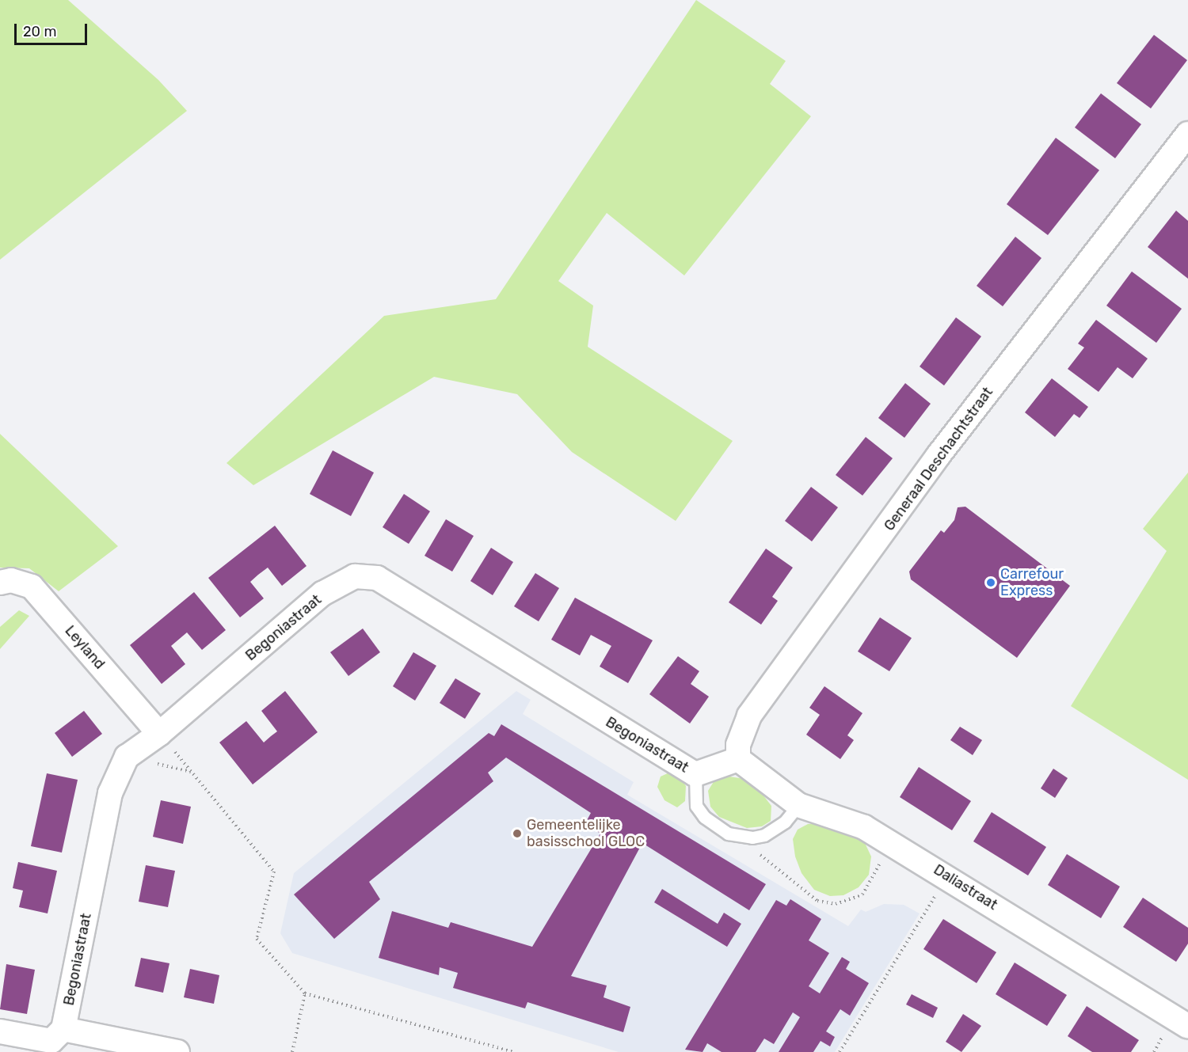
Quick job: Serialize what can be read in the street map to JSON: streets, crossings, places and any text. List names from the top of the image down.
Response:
{
  "streets": {
    "street": [
      "Generaal Deschachtstraat",
      "Begoniastraat",
      "Leyland",
      "Daliastraat"
    ]
  },
  "crossings": [
    ["Generaal Deschachtstraat", "Daliastraat"],
    ["Begoniastraat", "Leyland"]
  ],
  "places": ["Carrefour Express", "Gemeentelijke basisschool GLOC"],
  "scale_bar": "20 m"
}
